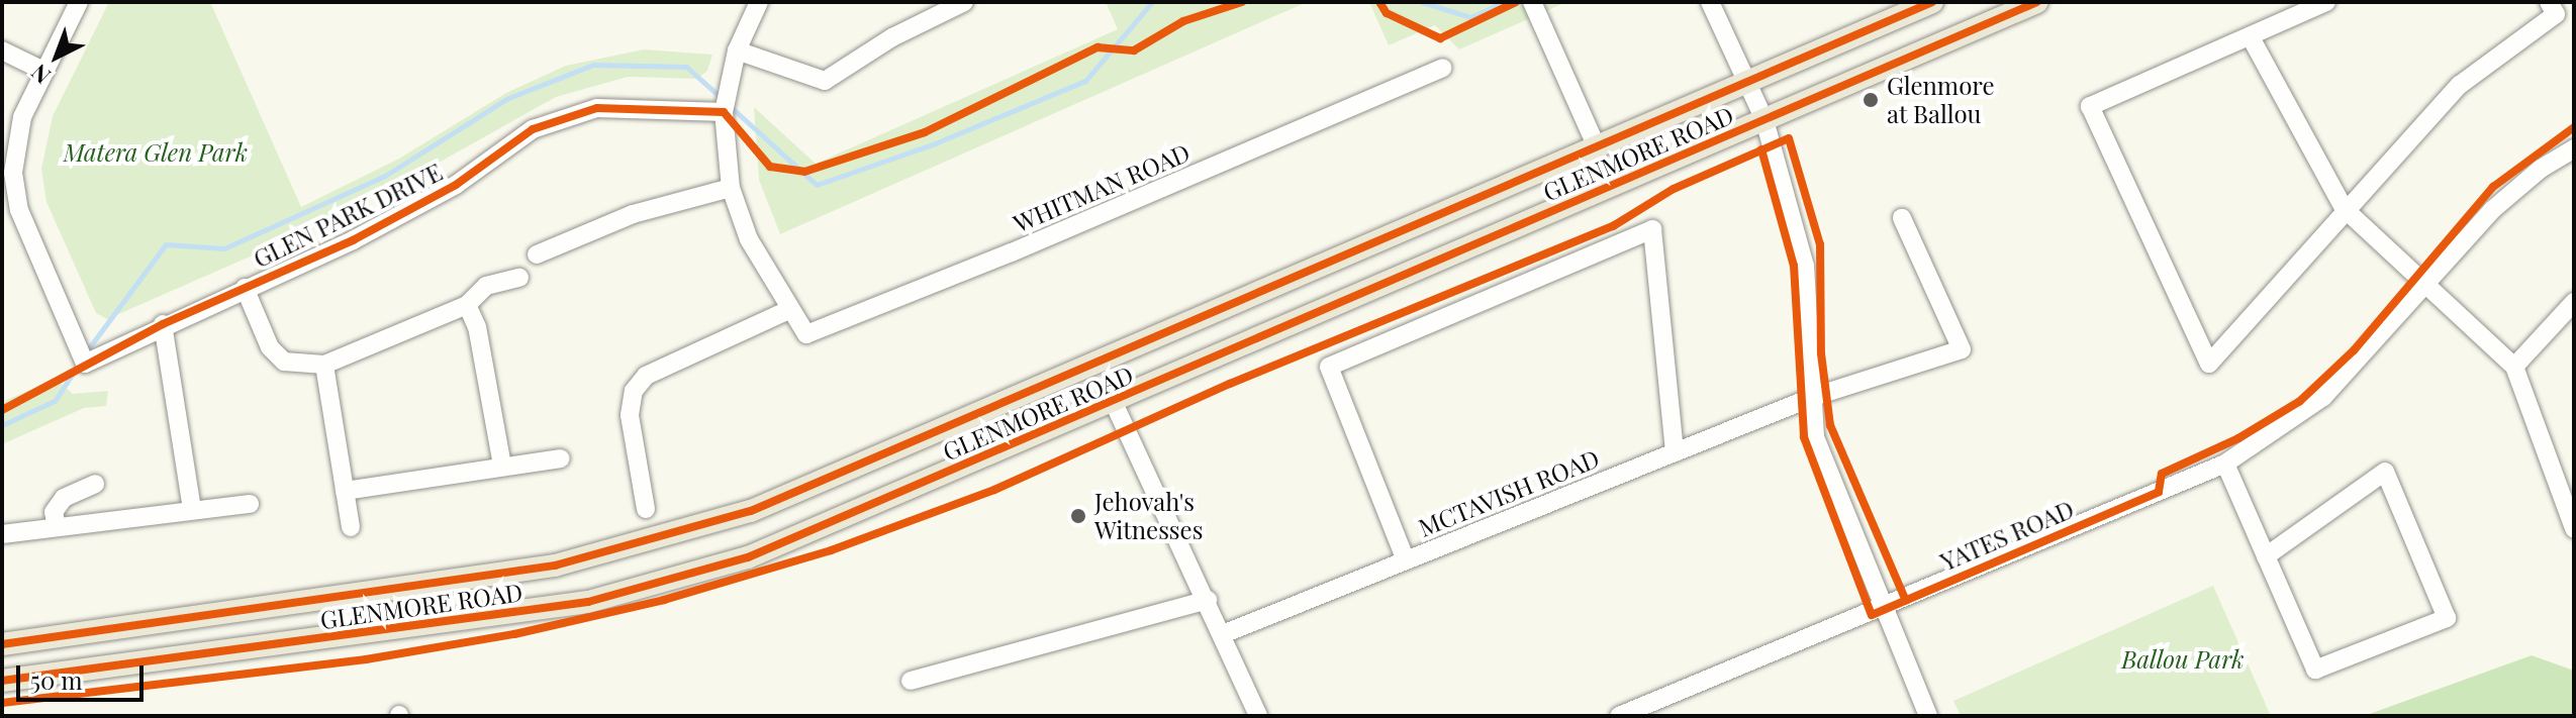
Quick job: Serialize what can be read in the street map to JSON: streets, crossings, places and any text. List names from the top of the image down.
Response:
{
  "streets": {
    "main road": ["GLENMORE ROAD"],
    "street": [
      "WHITMAN ROAD",
      "GLEN PARK DRIVE",
      "MCTAVISH ROAD",
      "YATES ROAD"
    ]
  },
  "crossings": [
    ["WHITMAN ROAD", "GLEN PARK DRIVE"]
  ],
  "parks": ["Matera Glen Park", "Ballou Park"],
  "places": ["Glenmore at Ballou", "Jehovah's Witnesses"],
  "scale_bar": "50 m",
  "north": "bottom left"
}
